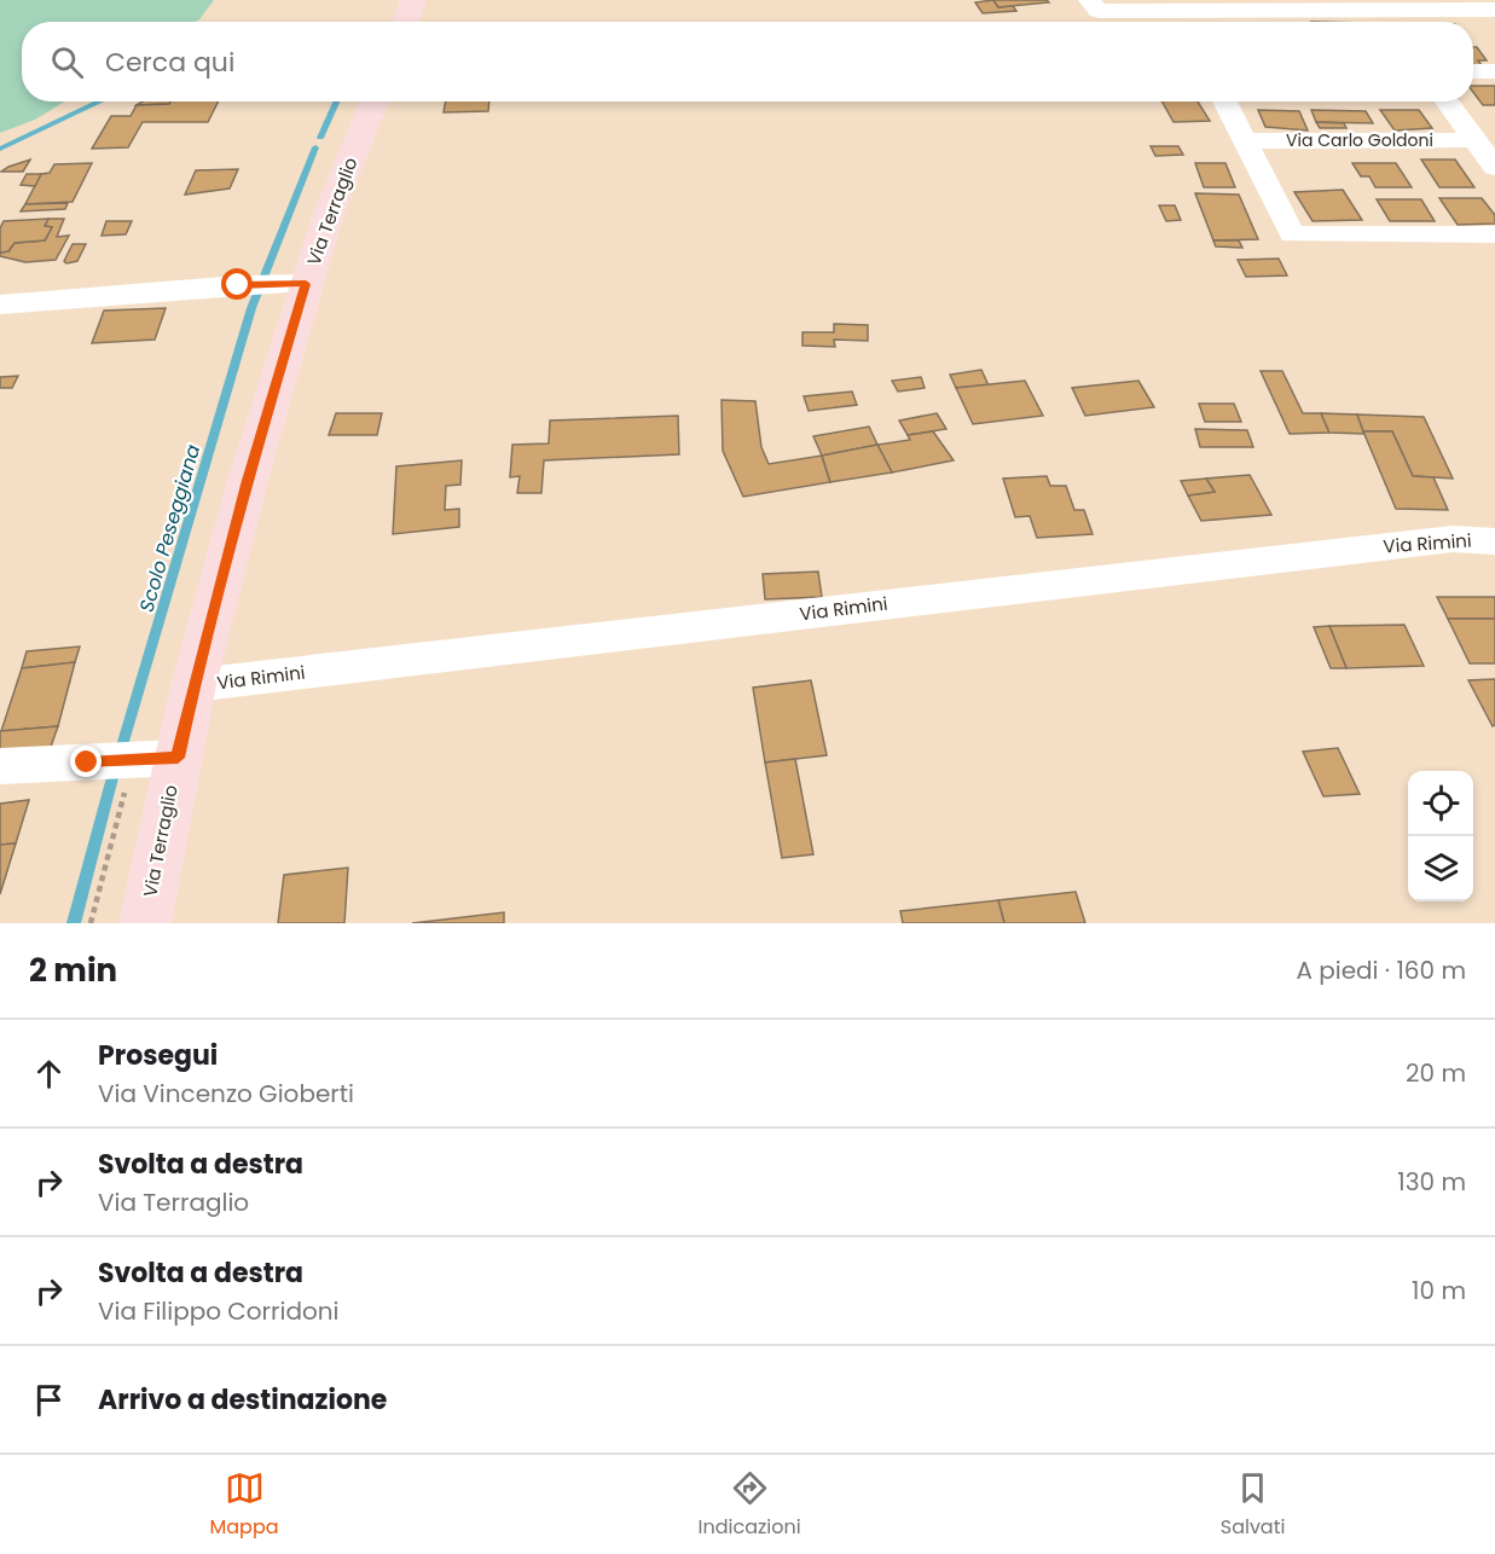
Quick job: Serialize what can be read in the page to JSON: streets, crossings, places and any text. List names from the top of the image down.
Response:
{
  "streets": {
    "main road": ["Via Terraglio"],
    "street": ["Via Carlo Goldoni", "Via Rimini"]
  },
  "crossings": [
    ["Via Terraglio", "Via Rimini"]
  ],
  "water": ["Scolo Peseggiana"],
  "page": {
    "search": "Cerca qui",
    "heading": ["2 min", "A piedi · 160 m"],
    "list": [
      ["Prosegui", "Via Vincenzo Gioberti", "20 m"],
      ["Svolta a destra", "Via Terraglio", "130 m"],
      ["Svolta a destra", "Via Filippo Corridoni", "10 m"],
      "Arrivo a destinazione"
    ],
    "nav": ["Mappa", "Indicazioni", "Salvati"]
  }
}
